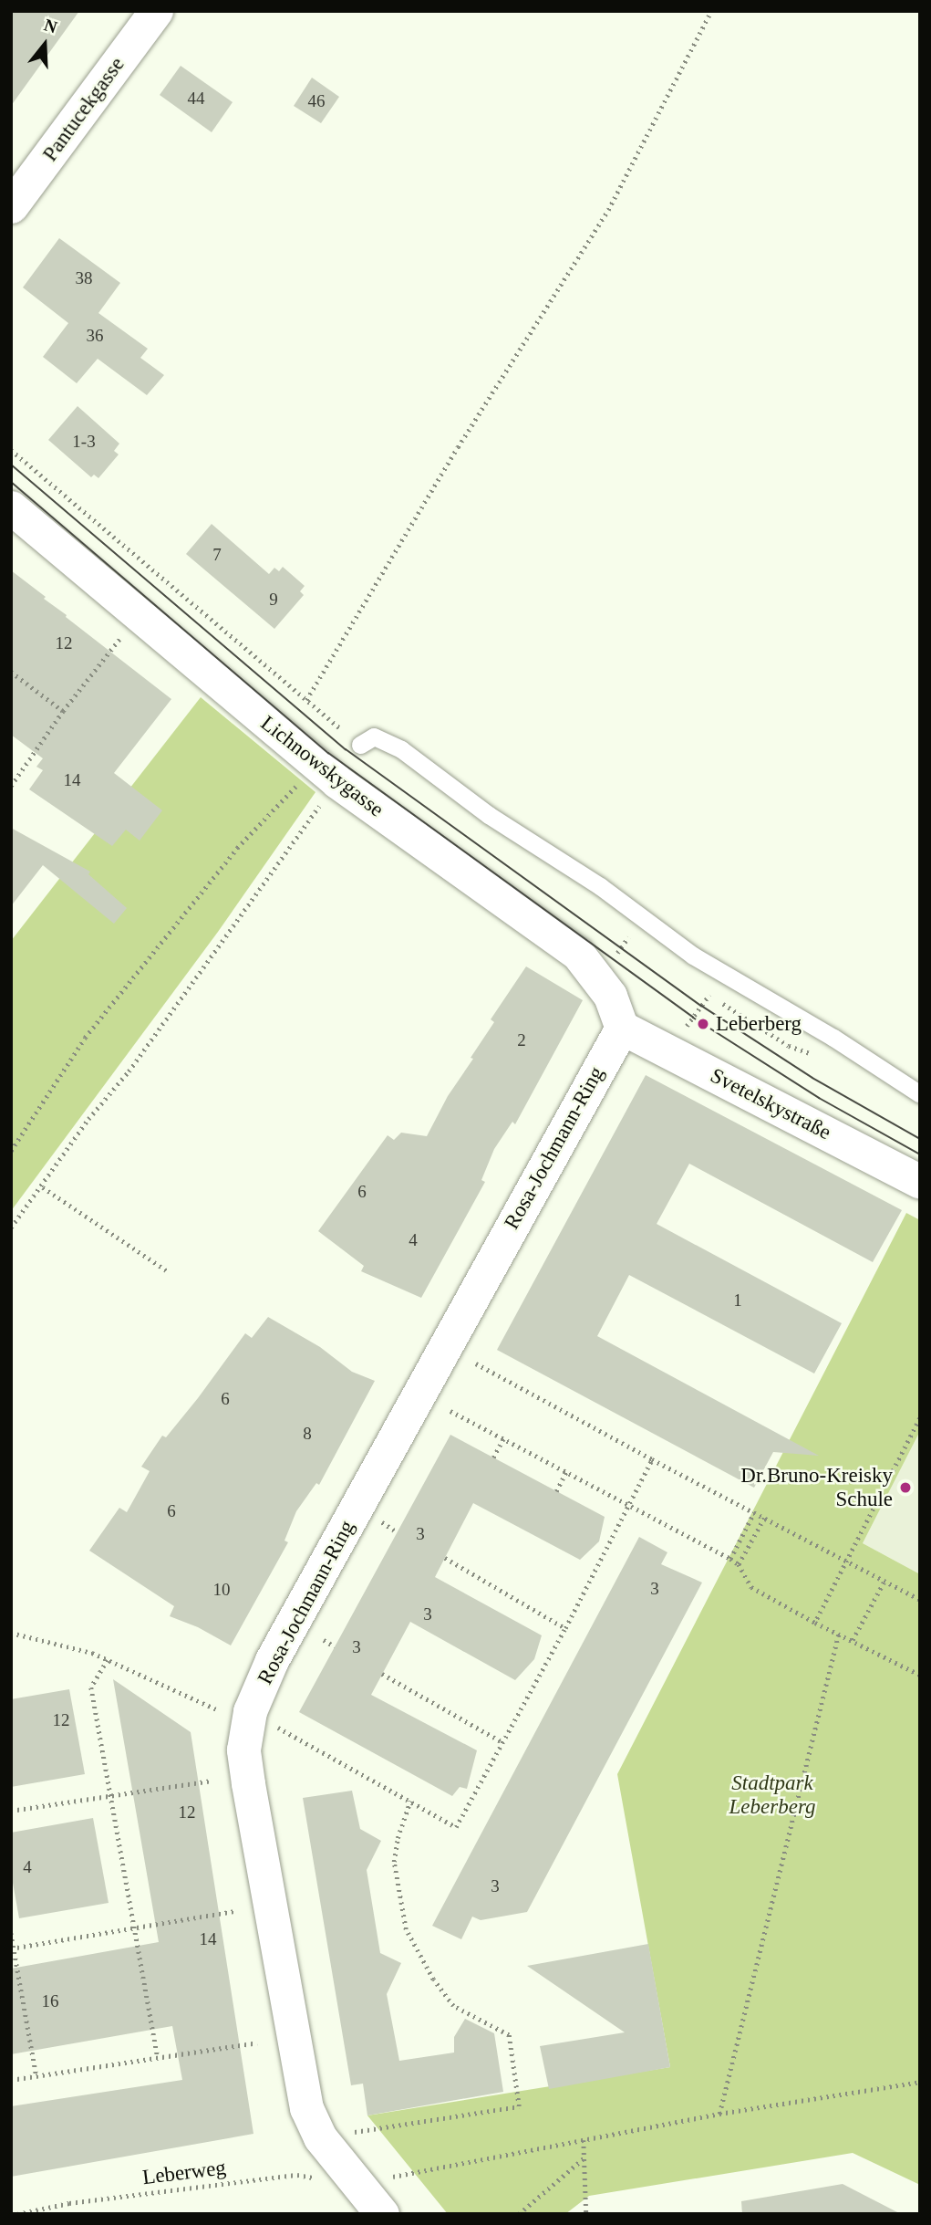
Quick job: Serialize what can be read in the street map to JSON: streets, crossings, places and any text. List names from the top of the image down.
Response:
{
  "streets": {
    "street": [
      "Pantucekgasse",
      "Lichnowskygasse",
      "Svetelskystraße",
      "Rosa-Jochmann-Ring"
    ],
    "path": ["Leberweg"]
  },
  "crossings": [
    ["Lichnowskygasse", "Svetelskystraße"],
    ["Lichnowskygasse", "Rosa-Jochmann-Ring"],
    ["Svetelskystraße", "Rosa-Jochmann-Ring"],
    ["Rosa-Jochmann-Ring", "Leberweg"]
  ],
  "parks": ["Stadtpark Leberberg"],
  "places": ["Leberberg", "Dr.Bruno-Kreisky Schule"],
  "house_numbers": [
    "44",
    "46",
    "38",
    "36",
    "1-3",
    "7",
    "9",
    "12",
    "14",
    "2",
    "6",
    "4",
    "1",
    "6",
    "8",
    "6",
    "3",
    "3",
    "10",
    "3",
    "3",
    "12",
    "12",
    "4",
    "3",
    "14",
    "16"
  ],
  "north": "top"
}
